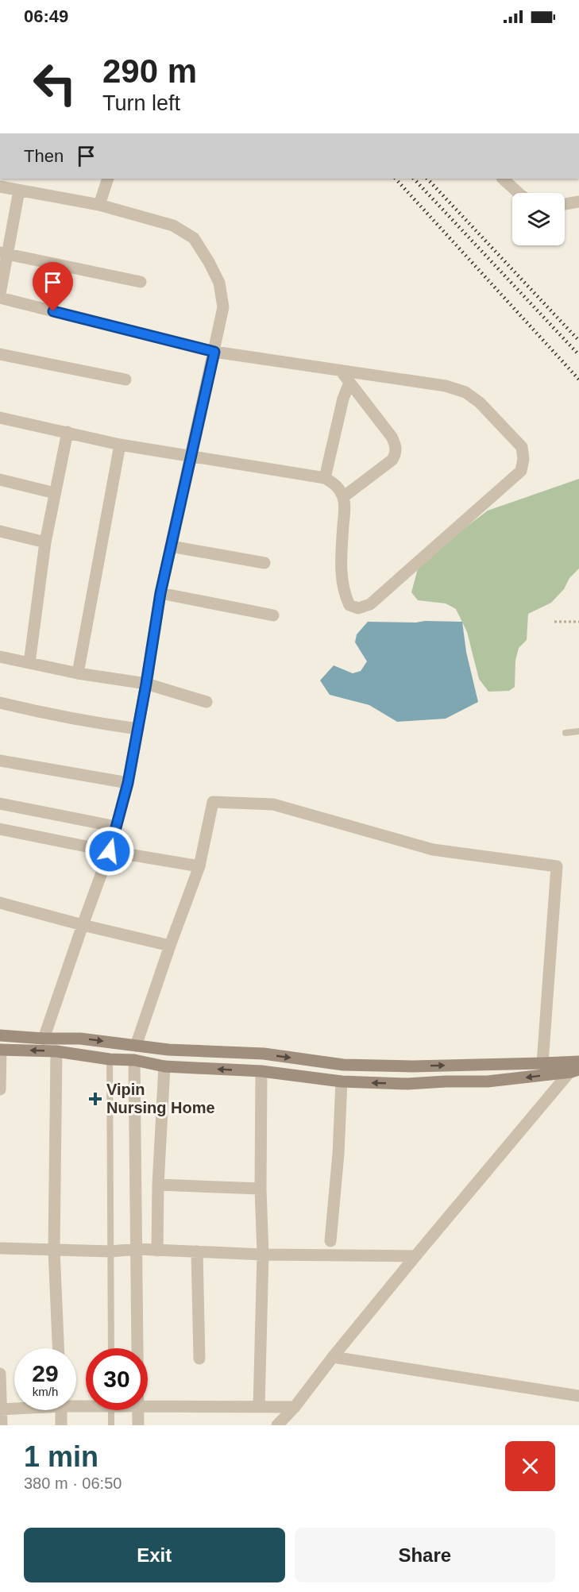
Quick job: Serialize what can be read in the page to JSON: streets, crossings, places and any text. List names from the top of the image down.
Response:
{
  "places": {
    "health": ["Vipin Nursing Home"]
  },
  "page": {
    "status": "06:49",
    "turn": ["290 m", "Turn left"],
    "then": "Then",
    "speed": "29 km/h",
    "limit": "30",
    "heading": ["1 min", "380 m · 06:50"],
    "buttons": ["Exit", "Share"]
  }
}
